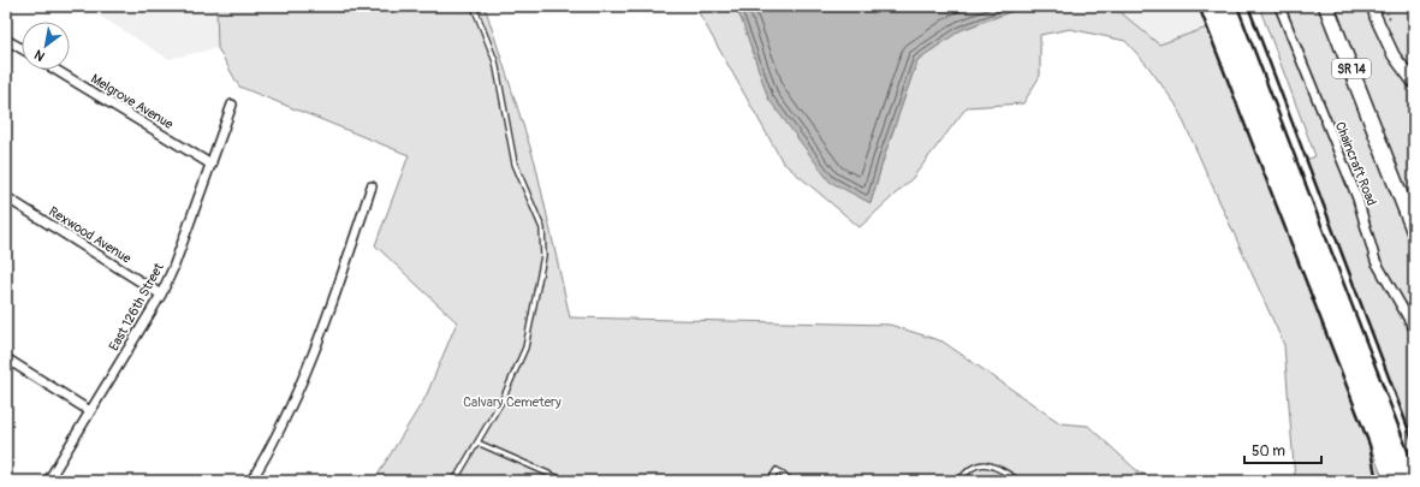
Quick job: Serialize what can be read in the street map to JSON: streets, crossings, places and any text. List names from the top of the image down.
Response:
{
  "streets": {
    "main road": ["SR 14"],
    "street": [
      "Melgrove Avenue",
      "Chaincraft Road",
      "Rexwood Avenue",
      "East 126th Street"
    ]
  },
  "crossings": [
    ["Melgrove Avenue", "East 126th Street"],
    ["Rexwood Avenue", "East 126th Street"]
  ],
  "parks": ["Calvary Cemetery"],
  "scale_bar": "50 m",
  "north": "bottom left"
}
